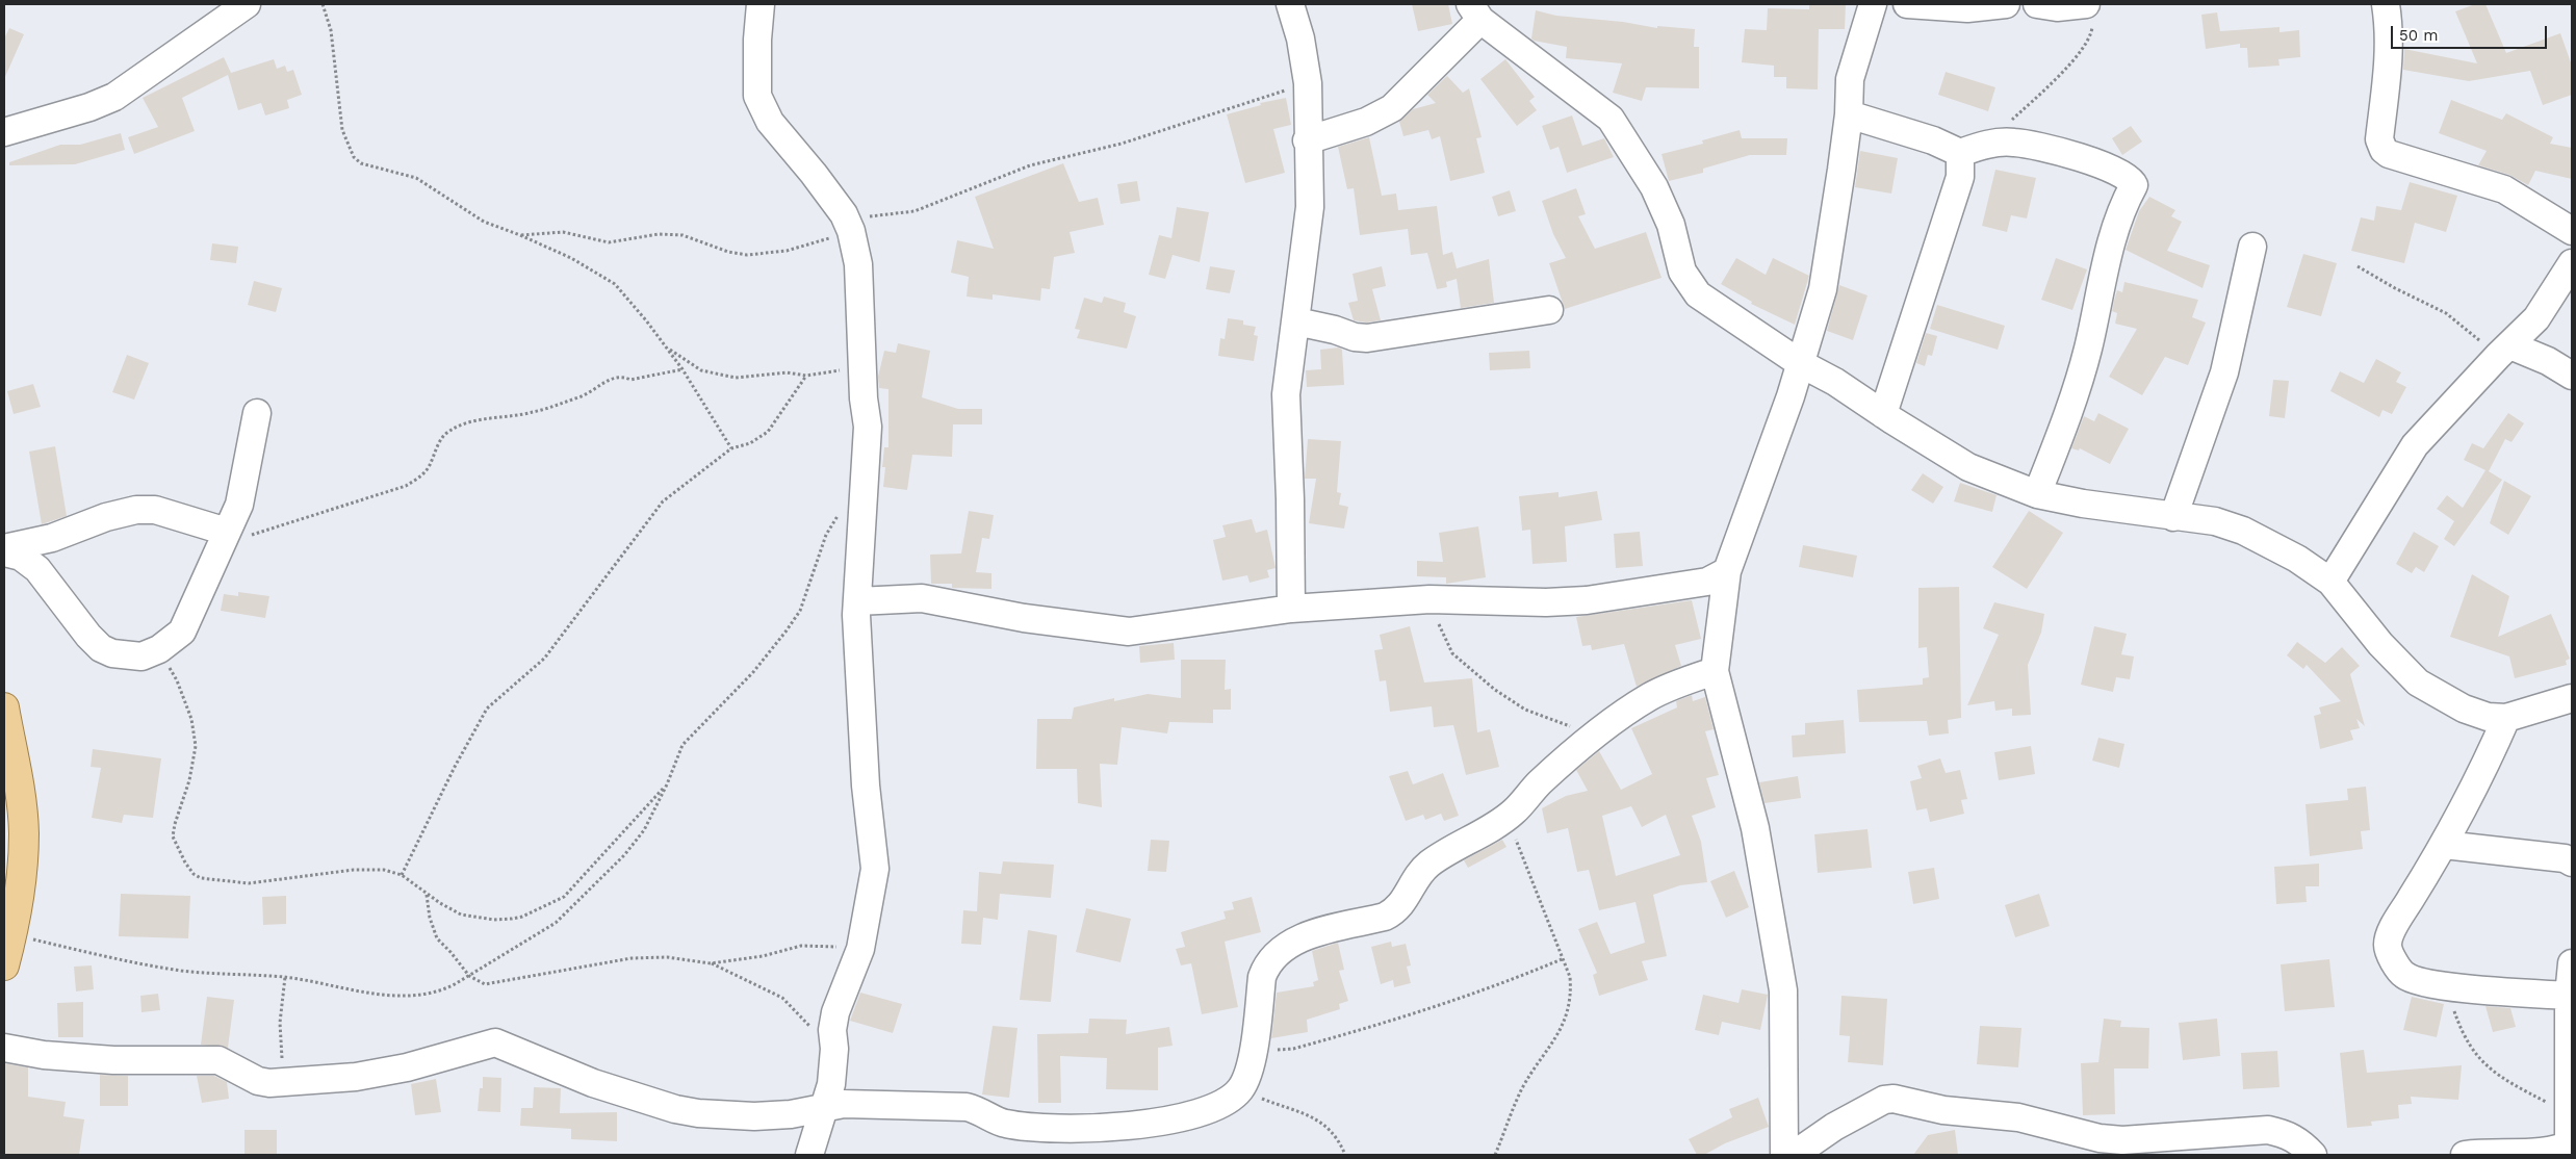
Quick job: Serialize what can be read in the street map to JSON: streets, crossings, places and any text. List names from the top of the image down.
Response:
{
  "scale_bar": "50 m"
}
